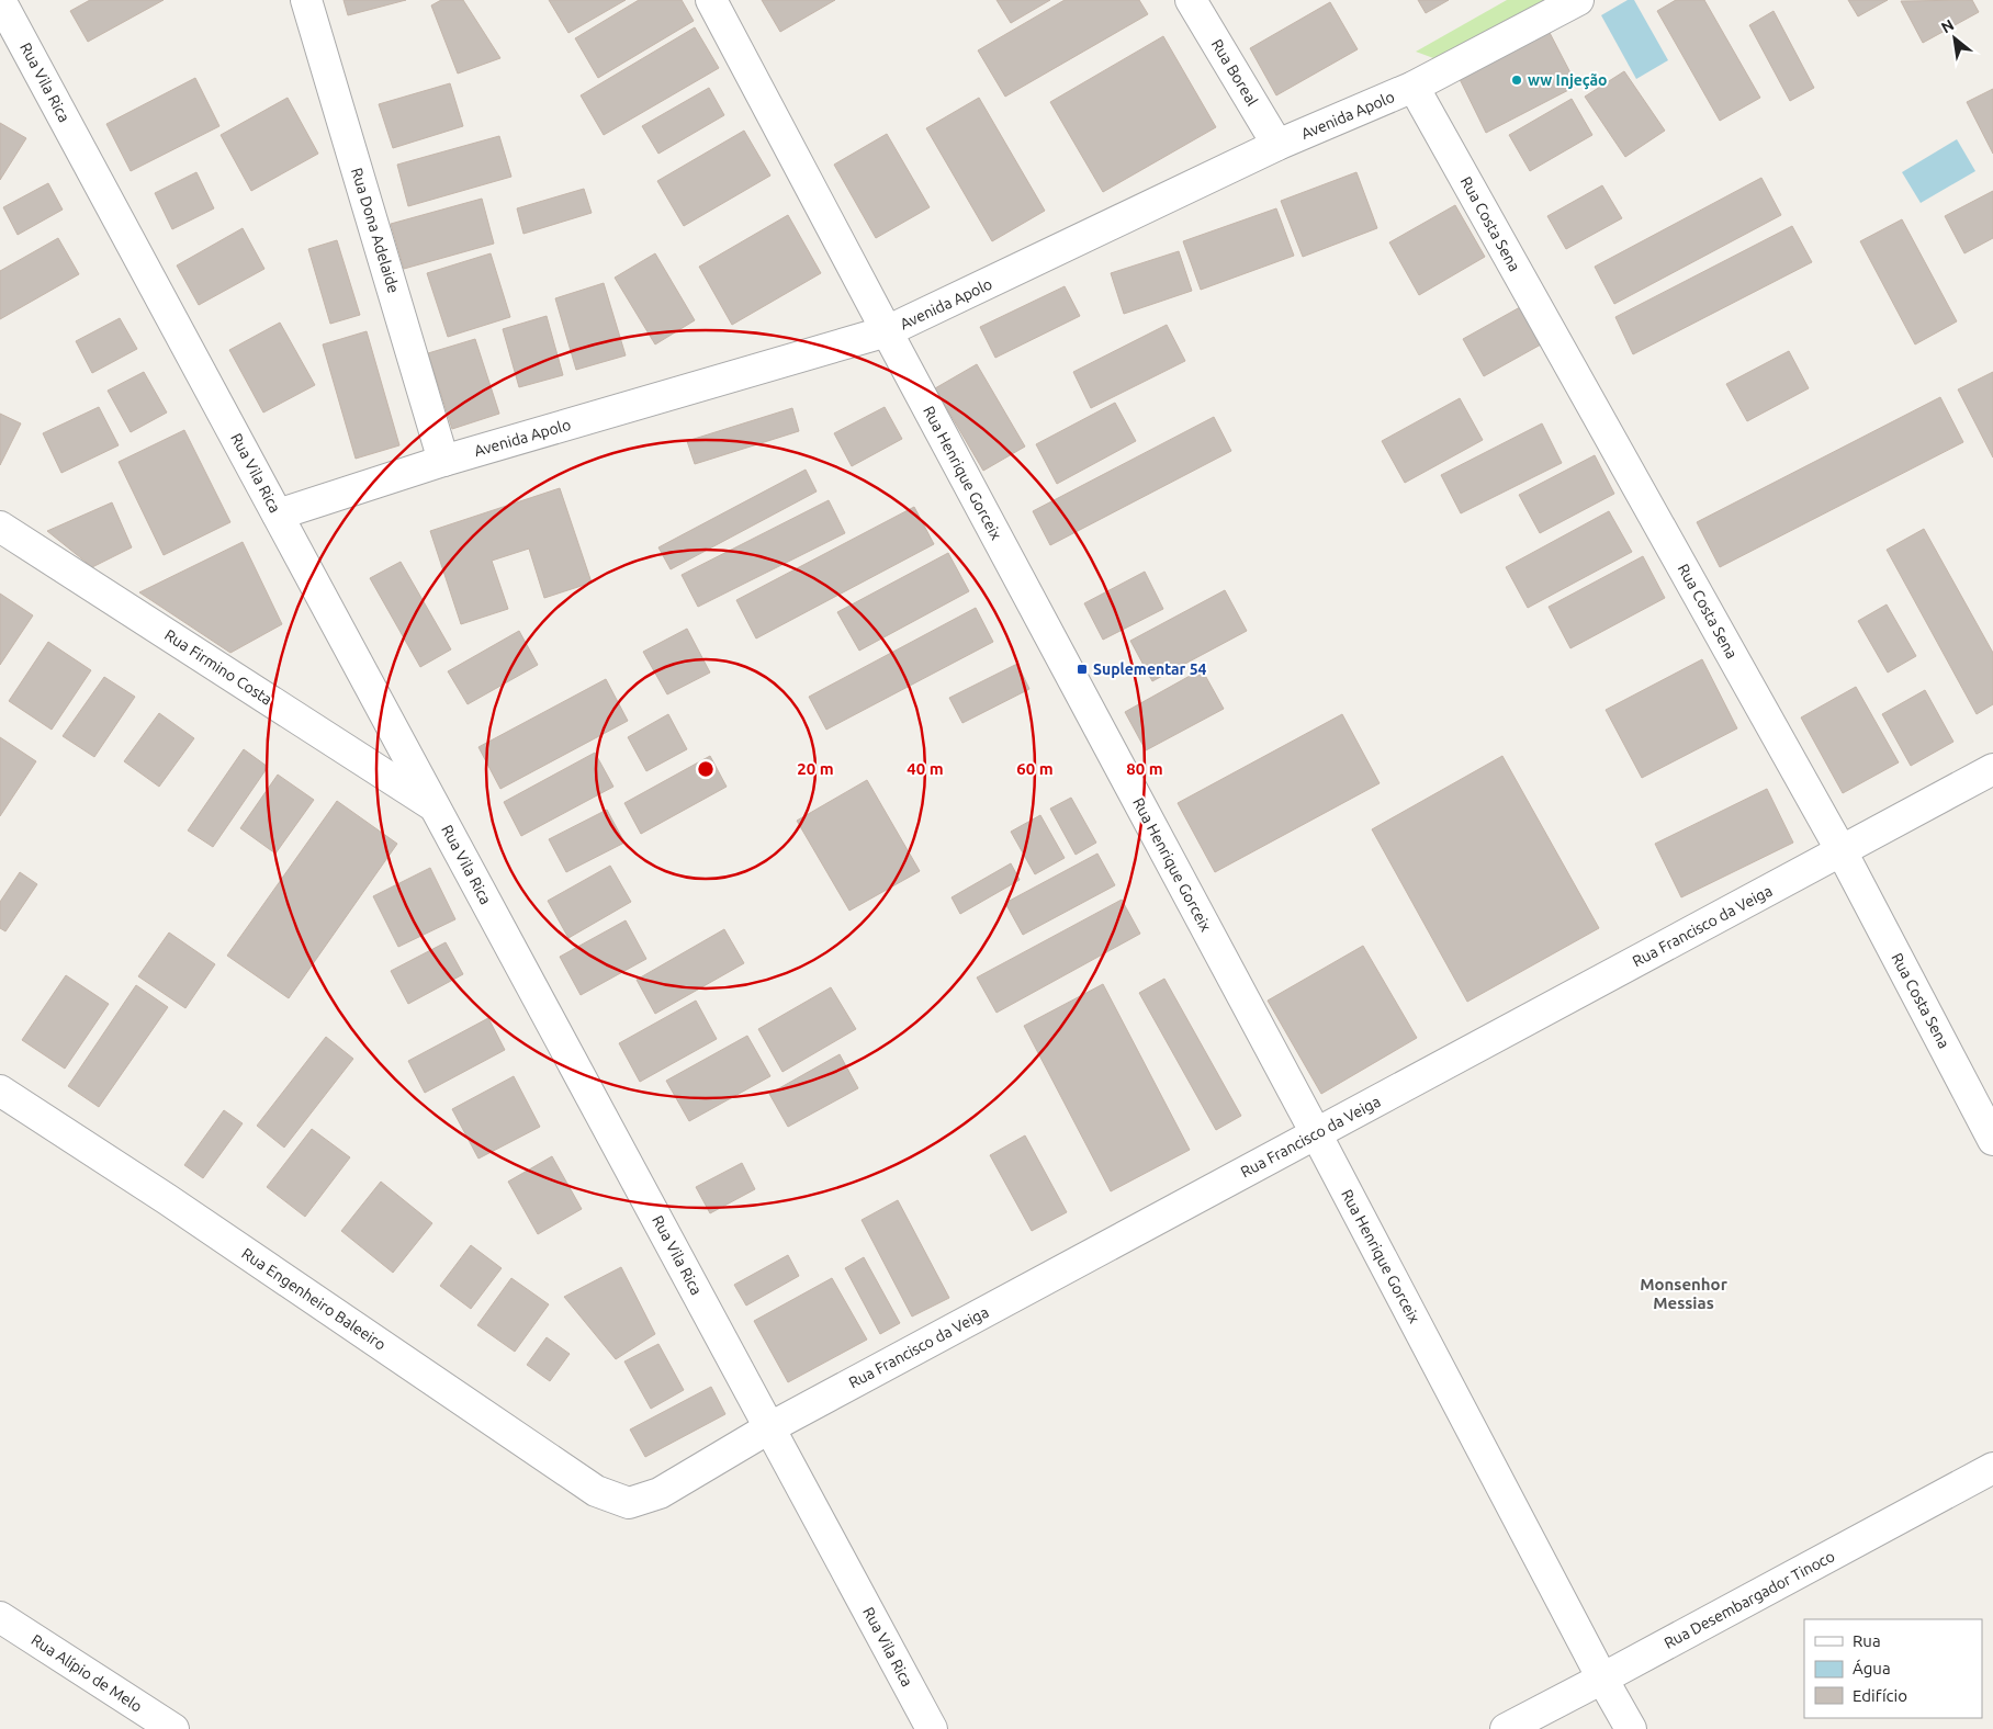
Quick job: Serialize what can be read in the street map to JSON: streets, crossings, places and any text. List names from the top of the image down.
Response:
{
  "streets": {
    "street": [
      "Rua Boreal",
      "Rua Vila Rica",
      "Avenida Apolo",
      "Rua Costa Sena",
      "Rua Dona Adelaide",
      "Rua Henrique Gorceix",
      "Rua Firmino Costa",
      "Rua Francisco da Veiga",
      "Rua Engenheiro Baleeiro",
      "Rua Desembargador Tinoco",
      "Rua Alípio de Melo"
    ]
  },
  "crossings": [
    ["Rua Boreal", "Avenida Apolo"],
    ["Rua Vila Rica", "Avenida Apolo"],
    ["Rua Vila Rica", "Rua Firmino Costa"],
    ["Rua Vila Rica", "Rua Francisco da Veiga"],
    ["Avenida Apolo", "Rua Costa Sena"],
    ["Avenida Apolo", "Rua Dona Adelaide"],
    ["Avenida Apolo", "Rua Henrique Gorceix"],
    ["Rua Costa Sena", "Rua Francisco da Veiga"],
    ["Rua Henrique Gorceix", "Rua Francisco da Veiga"],
    ["Rua Henrique Gorceix", "Rua Desembargador Tinoco"],
    ["Rua Francisco da Veiga", "Rua Engenheiro Baleeiro"]
  ],
  "districts": ["Monsenhor Messias"],
  "places": {
    "other": ["ww Injeção"],
    "transit": ["Suplementar 54"]
  },
  "legend": ["Rua", "Água", "Edifício"],
  "north": "top left",
  "rings": [
    "20 m",
    "40 m",
    "60 m",
    "80 m"
  ]
}
